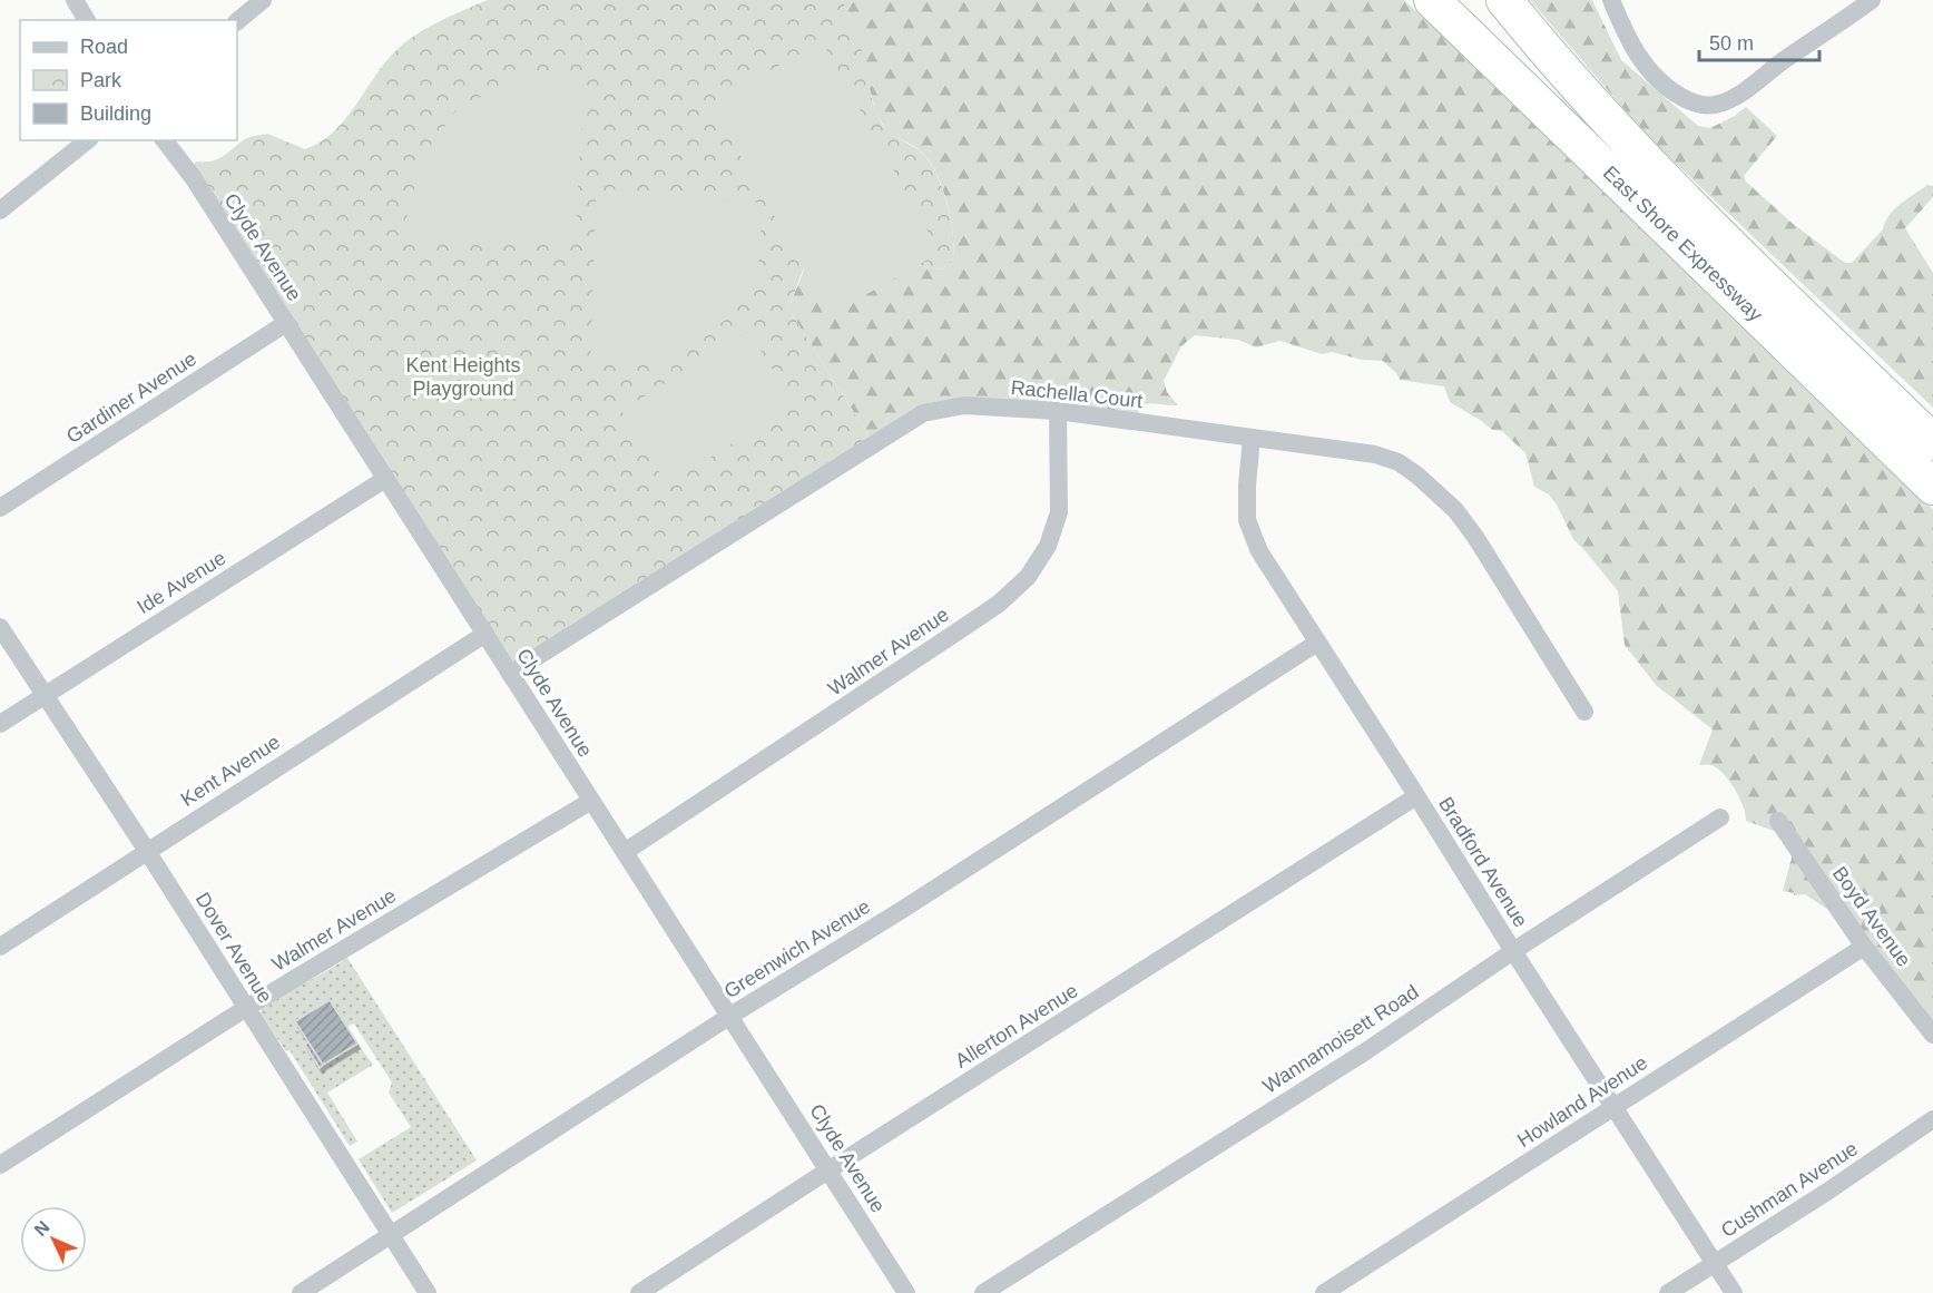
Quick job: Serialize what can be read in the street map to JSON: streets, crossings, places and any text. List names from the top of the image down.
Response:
{
  "streets": {
    "highway": ["East Shore Expressway"],
    "street": [
      "Clyde Avenue",
      "Rachella Court",
      "Gardiner Avenue",
      "Ide Avenue",
      "Walmer Avenue",
      "Kent Avenue",
      "Bradford Avenue",
      "Boyd Avenue",
      "Dover Avenue",
      "Greenwich Avenue",
      "Allerton Avenue",
      "Wannamoisett Road",
      "Howland Avenue",
      "Cushman Avenue"
    ]
  },
  "crossings": [
    ["Clyde Avenue", "Rachella Court"],
    ["Clyde Avenue", "Gardiner Avenue"],
    ["Clyde Avenue", "Ide Avenue"],
    ["Clyde Avenue", "Walmer Avenue"],
    ["Clyde Avenue", "Kent Avenue"],
    ["Clyde Avenue", "Greenwich Avenue"],
    ["Clyde Avenue", "Allerton Avenue"],
    ["Rachella Court", "Walmer Avenue"],
    ["Rachella Court", "Bradford Avenue"],
    ["Ide Avenue", "Dover Avenue"],
    ["Walmer Avenue", "Dover Avenue"],
    ["Kent Avenue", "Dover Avenue"],
    ["Bradford Avenue", "Greenwich Avenue"],
    ["Bradford Avenue", "Allerton Avenue"],
    ["Bradford Avenue", "Wannamoisett Road"],
    ["Bradford Avenue", "Howland Avenue"],
    ["Bradford Avenue", "Cushman Avenue"],
    ["Boyd Avenue", "Howland Avenue"],
    ["Dover Avenue", "Greenwich Avenue"]
  ],
  "parks": ["Kent Heights Playground"],
  "legend": ["Road", "Park", "Building"],
  "scale_bar": "50 m",
  "north": "top left"
}
